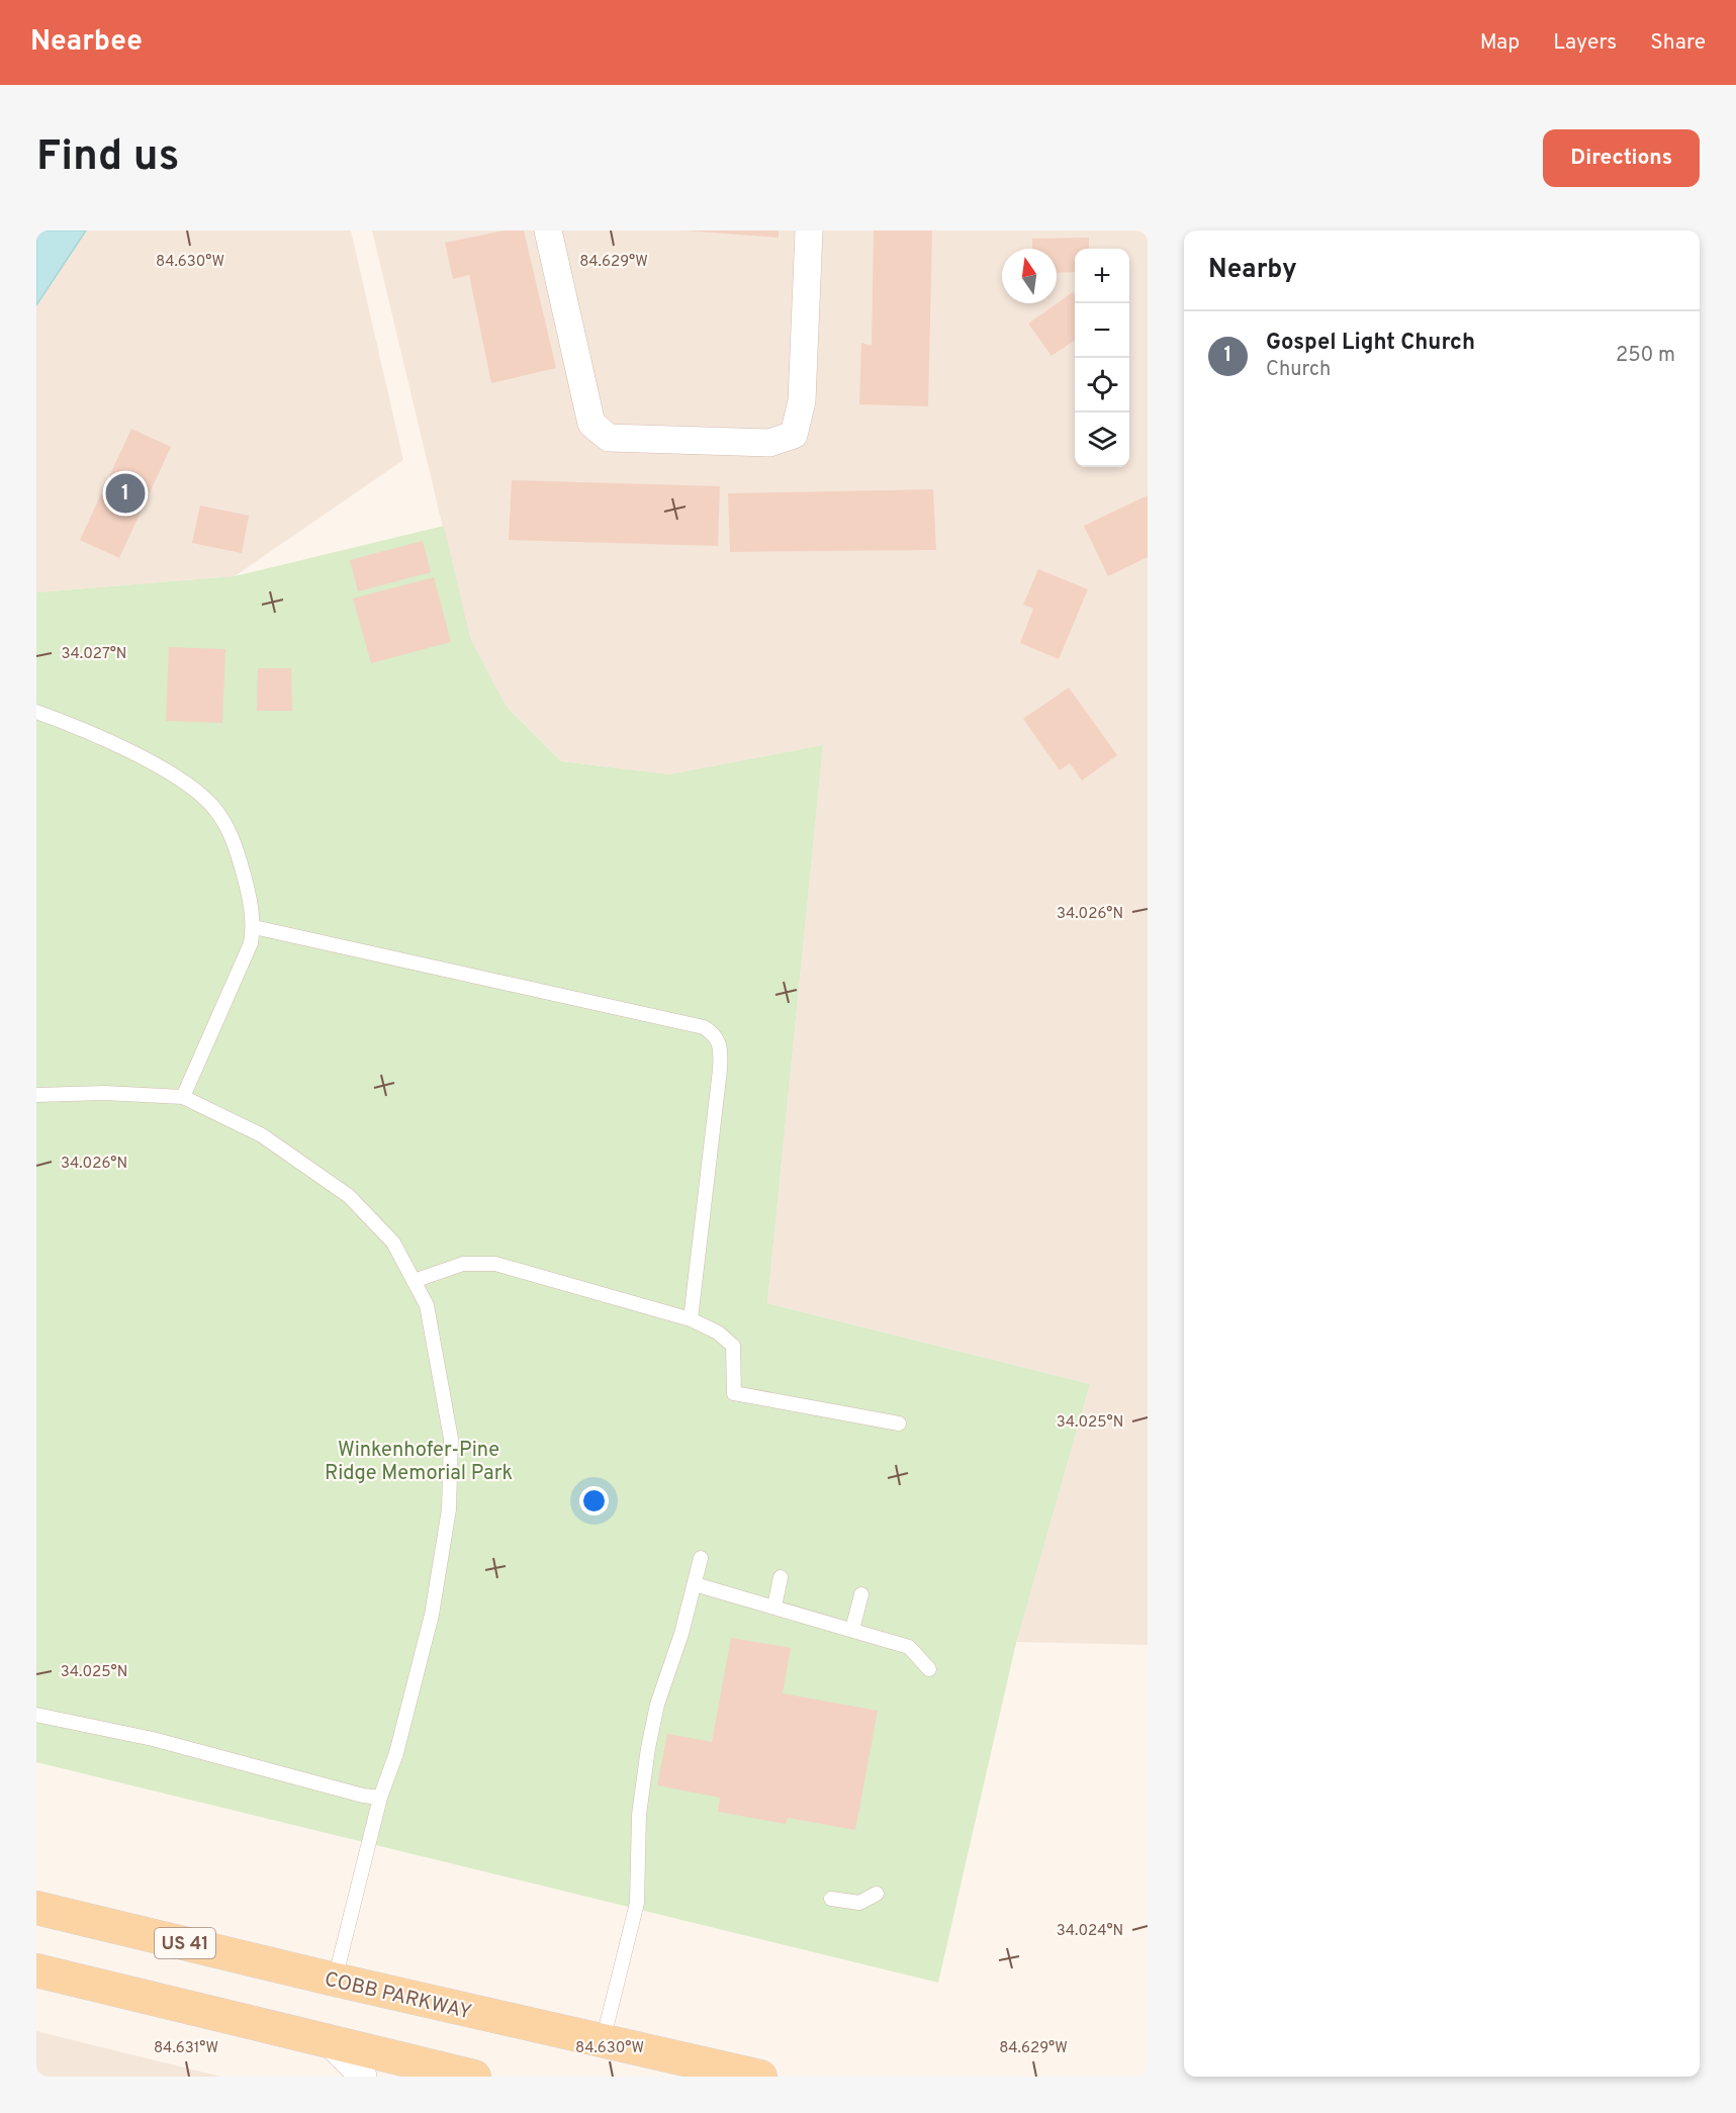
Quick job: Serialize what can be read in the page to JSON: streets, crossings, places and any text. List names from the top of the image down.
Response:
{
  "streets": {
    "main road": ["US 41", "COBB PARKWAY"]
  },
  "parks": ["Winkenhofer-Pine Ridge Memorial Park"],
  "north": "top",
  "page": {
    "header": "Nearbee",
    "nav": ["Map", "Layers", "Share"],
    "buttons": "Directions",
    "title": "Find us",
    "heading": "Nearby",
    "map_buttons": ["+", "−"],
    "list": [
      {
        "mark": "1",
        "name": "Gospel Light Church",
        "note": "Church",
        "value": "250 m"
      }
    ],
    "pins": "1"
  },
  "coordinates": [
    "84.630°W",
    "84.629°W",
    "34.027°N",
    "34.026°N",
    "34.025°N",
    "34.024°N",
    "84.631°W"
  ]
}
